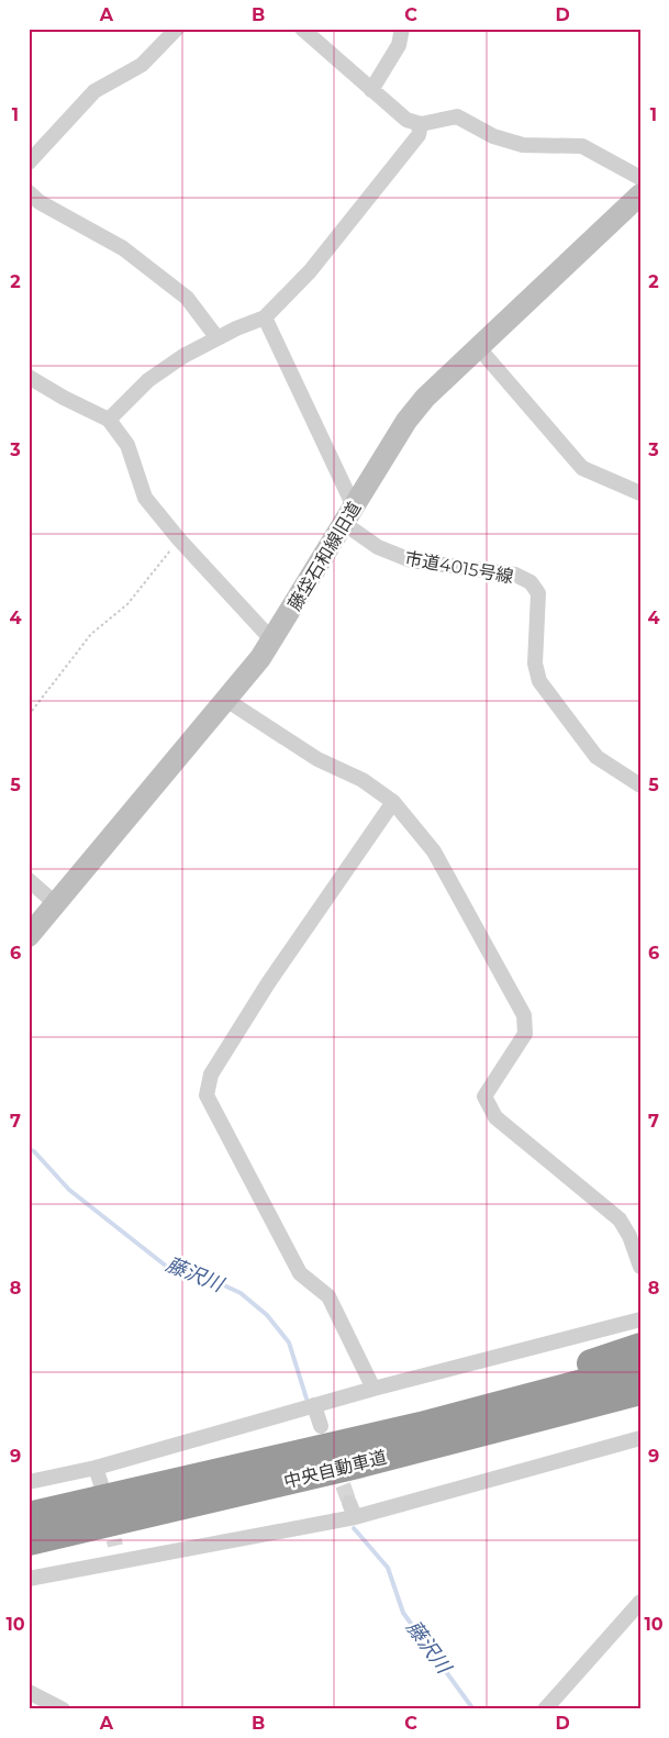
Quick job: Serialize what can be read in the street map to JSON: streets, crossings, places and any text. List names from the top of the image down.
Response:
{
  "streets": {
    "highway": ["中央自動車道"],
    "street": ["藤垈石和線旧道", "市道4015号線"]
  },
  "crossings": [
    ["藤垈石和線旧道", "市道4015号線"]
  ],
  "water": ["藤沢川"],
  "grid": {
    "columns": [
      "A",
      "B",
      "C",
      "D"
    ],
    "rows": [
      "1",
      "2",
      "3",
      "4",
      "5",
      "6",
      "7",
      "8",
      "9",
      "10"
    ]
  }
}
